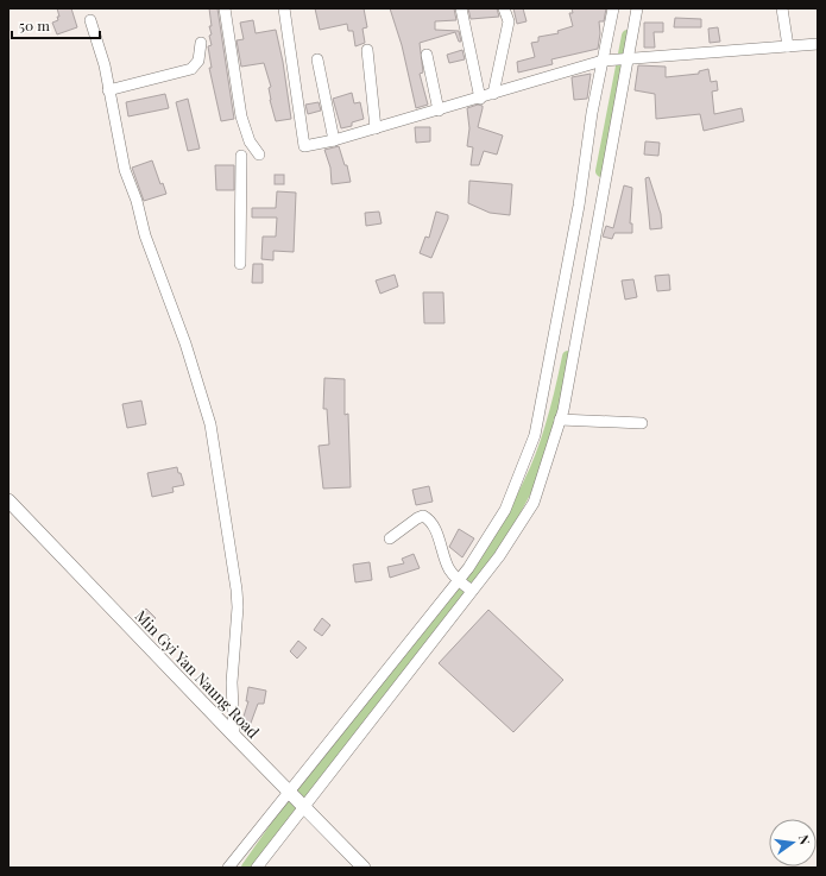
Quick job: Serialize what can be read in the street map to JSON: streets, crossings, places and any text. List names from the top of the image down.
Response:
{
  "streets": {
    "street": ["Min Gyi Yan Naung Road"]
  },
  "scale_bar": "50 m",
  "north": "right"
}
